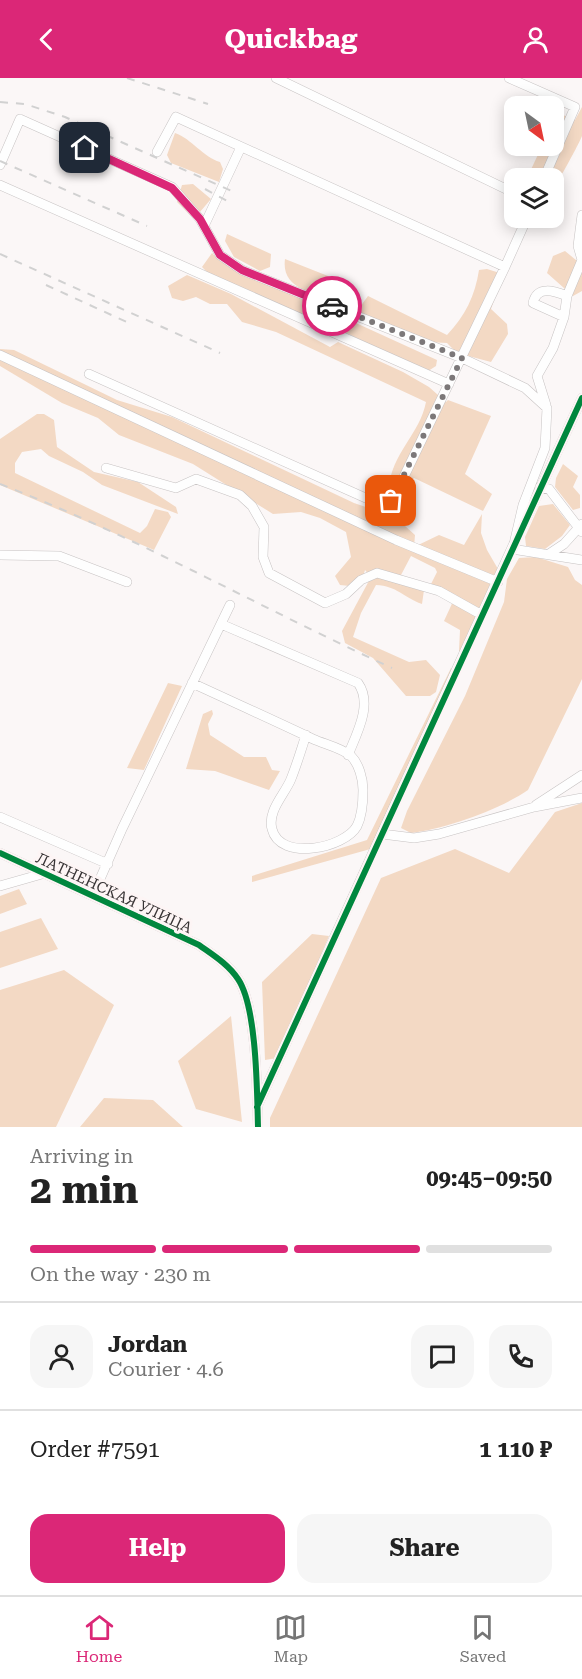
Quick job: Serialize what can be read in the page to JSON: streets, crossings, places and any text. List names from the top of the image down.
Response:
{
  "streets": {
    "street": ["ЛАТНЕНСКАЯ УЛИЦА"]
  },
  "north": "bottom right",
  "page": {
    "header": "Quickbag",
    "heading": ["2 min", "Arriving in", "09:45–09:50"],
    "panel": [
      "Jordan",
      "Courier · 4.6",
      "Order #7591",
      "1 110 ₽"
    ],
    "bar": "On the way · 230 m",
    "buttons": ["Help", "Share"],
    "tabs": ["Home", "Map", "Saved"]
  }
}
